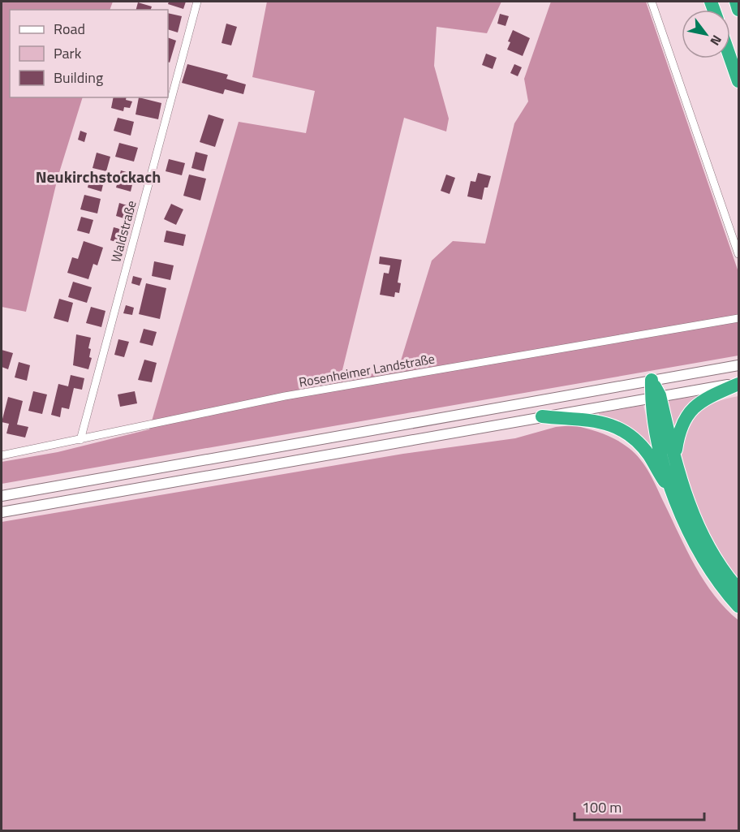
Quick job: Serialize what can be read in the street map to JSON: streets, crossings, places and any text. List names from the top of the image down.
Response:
{
  "streets": {
    "street": ["Waldstraße", "Rosenheimer Landstraße"]
  },
  "crossings": [
    ["Waldstraße", "Rosenheimer Landstraße"]
  ],
  "districts": ["Neukirchstockach"],
  "legend": ["Road", "Park", "Building"],
  "scale_bar": "100 m",
  "north": "bottom right"
}
